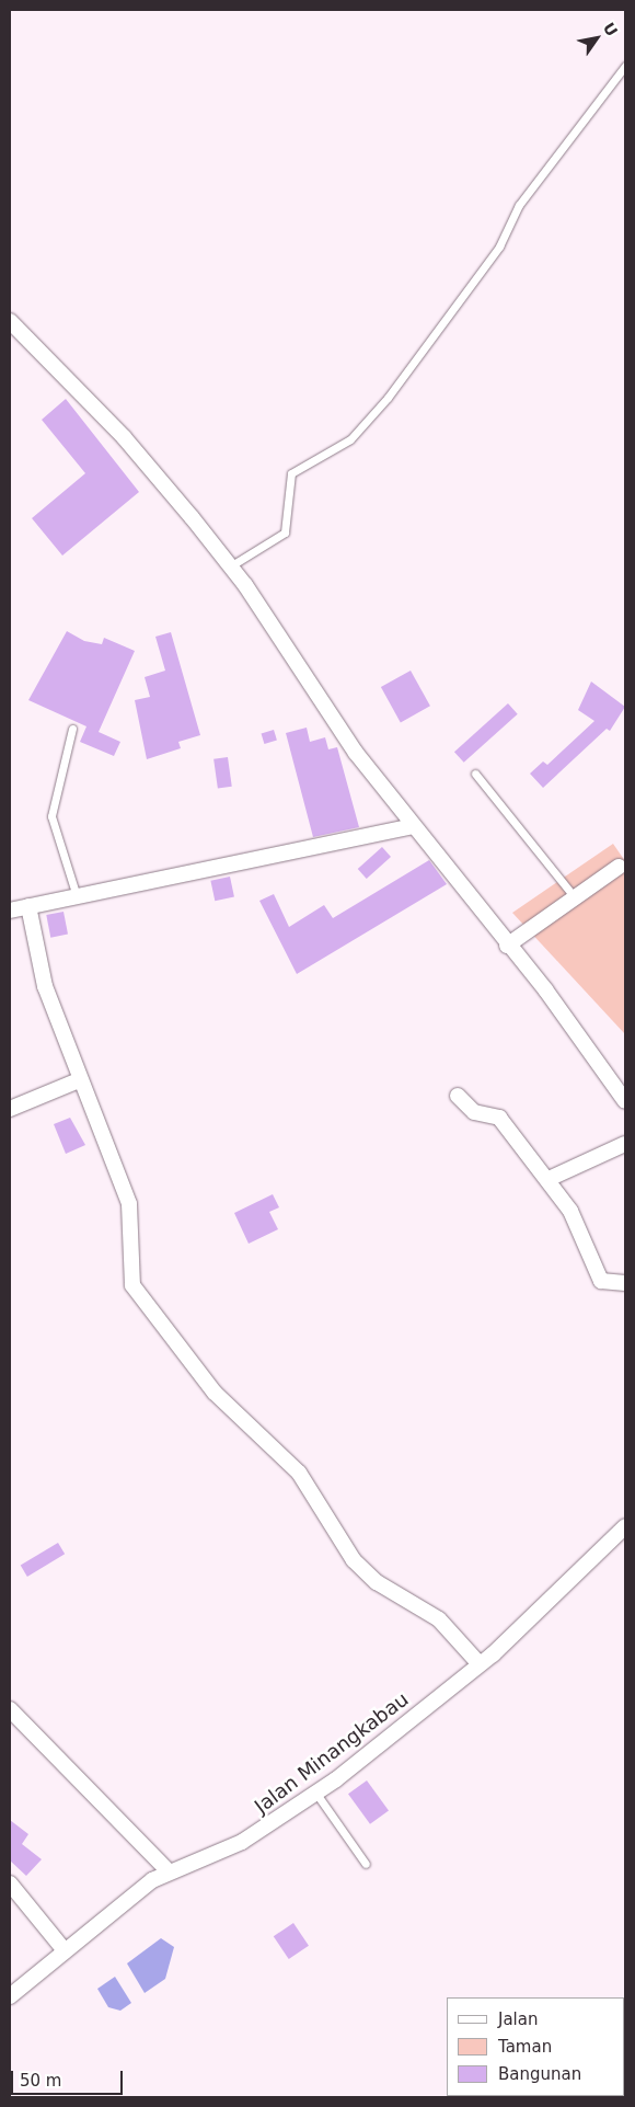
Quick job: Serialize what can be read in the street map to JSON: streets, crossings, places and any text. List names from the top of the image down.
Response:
{
  "streets": {
    "street": ["Jalan Minangkabau"]
  },
  "legend": ["Jalan", "Taman", "Bangunan"],
  "scale_bar": "50 m",
  "north": "top right"
}
